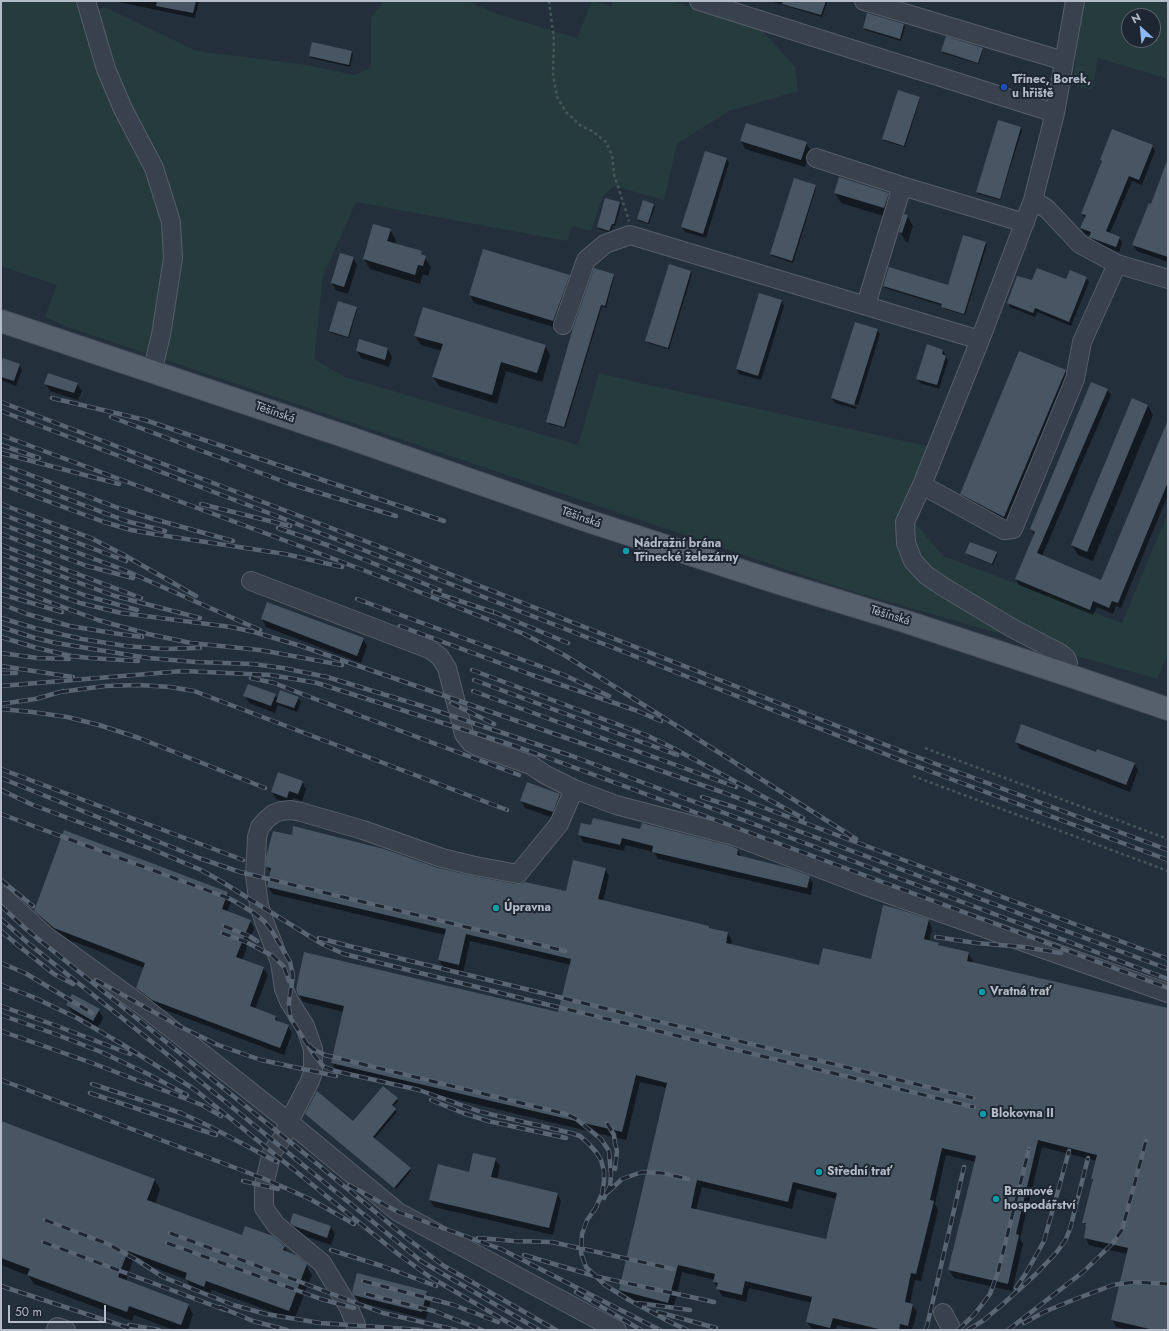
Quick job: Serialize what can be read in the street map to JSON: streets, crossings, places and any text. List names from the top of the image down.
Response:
{
  "streets": {
    "main road": ["Těšínská"]
  },
  "places": [
    "Třinec, Borek, u hřiště",
    "Nádražní brána Třinecké železárny",
    "Úpravna",
    "Vratná trať",
    "Blokovna II",
    "Střední trať",
    "Bramové hospodářství"
  ],
  "scale_bar": "50 m",
  "north": "top left"
}
